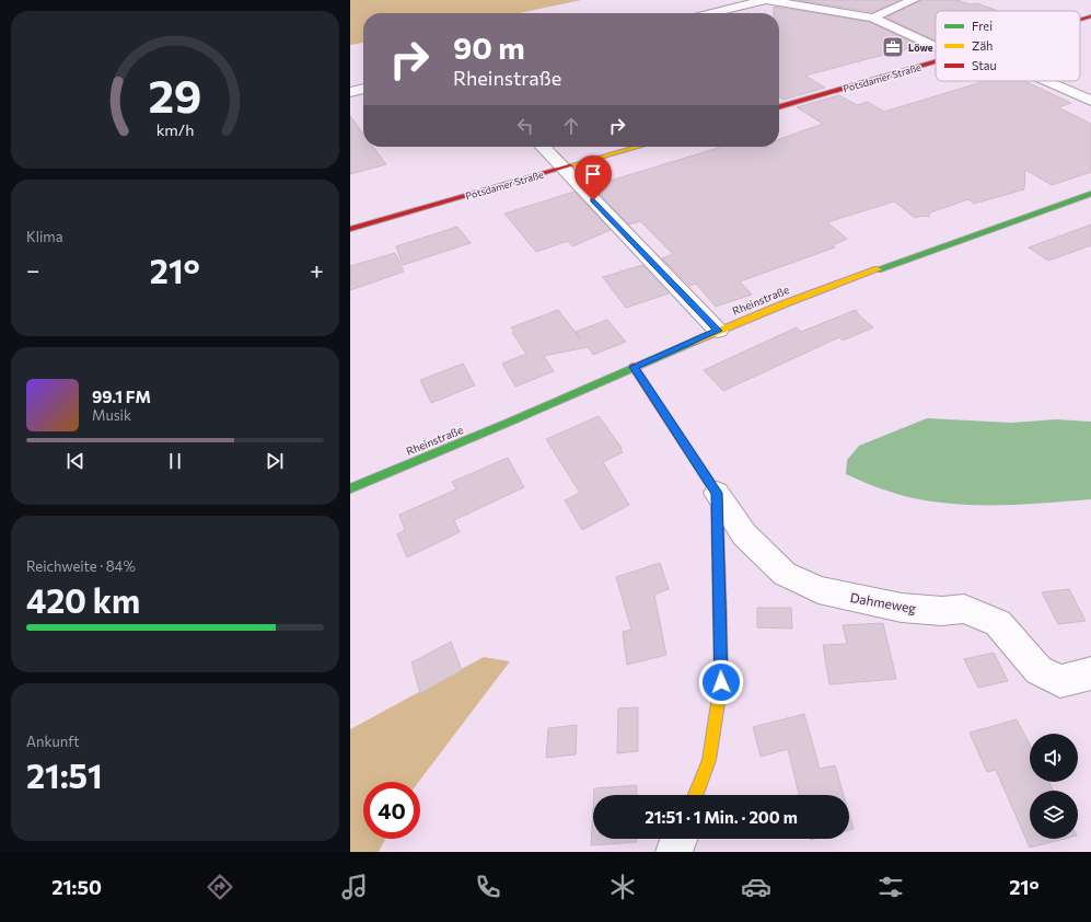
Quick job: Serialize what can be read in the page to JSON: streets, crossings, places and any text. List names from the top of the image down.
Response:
{
  "streets": {
    "street": ["Potsdamer Straße", "Rheinstraße", "Dahmeweg"]
  },
  "places": {
    "office": ["Löwe"]
  },
  "legend": ["Frei", "Zäh", "Stau"],
  "page": {
    "turn": ["90 m", "Rheinstraße"],
    "tile": [
      "Klima",
      ["Reichweite · 84%", "420 km"],
      ["Ankunft", "21:51"]
    ],
    "heat": ["−", "21°", "+"],
    "song": ["99.1 FM", "Musik"],
    "limit": "40",
    "trip": "21:51 · 1 Min. · 200 m",
    "tabs": ["21:50", "21°"],
    "gauge": ["29", "km/h"]
  }
}
